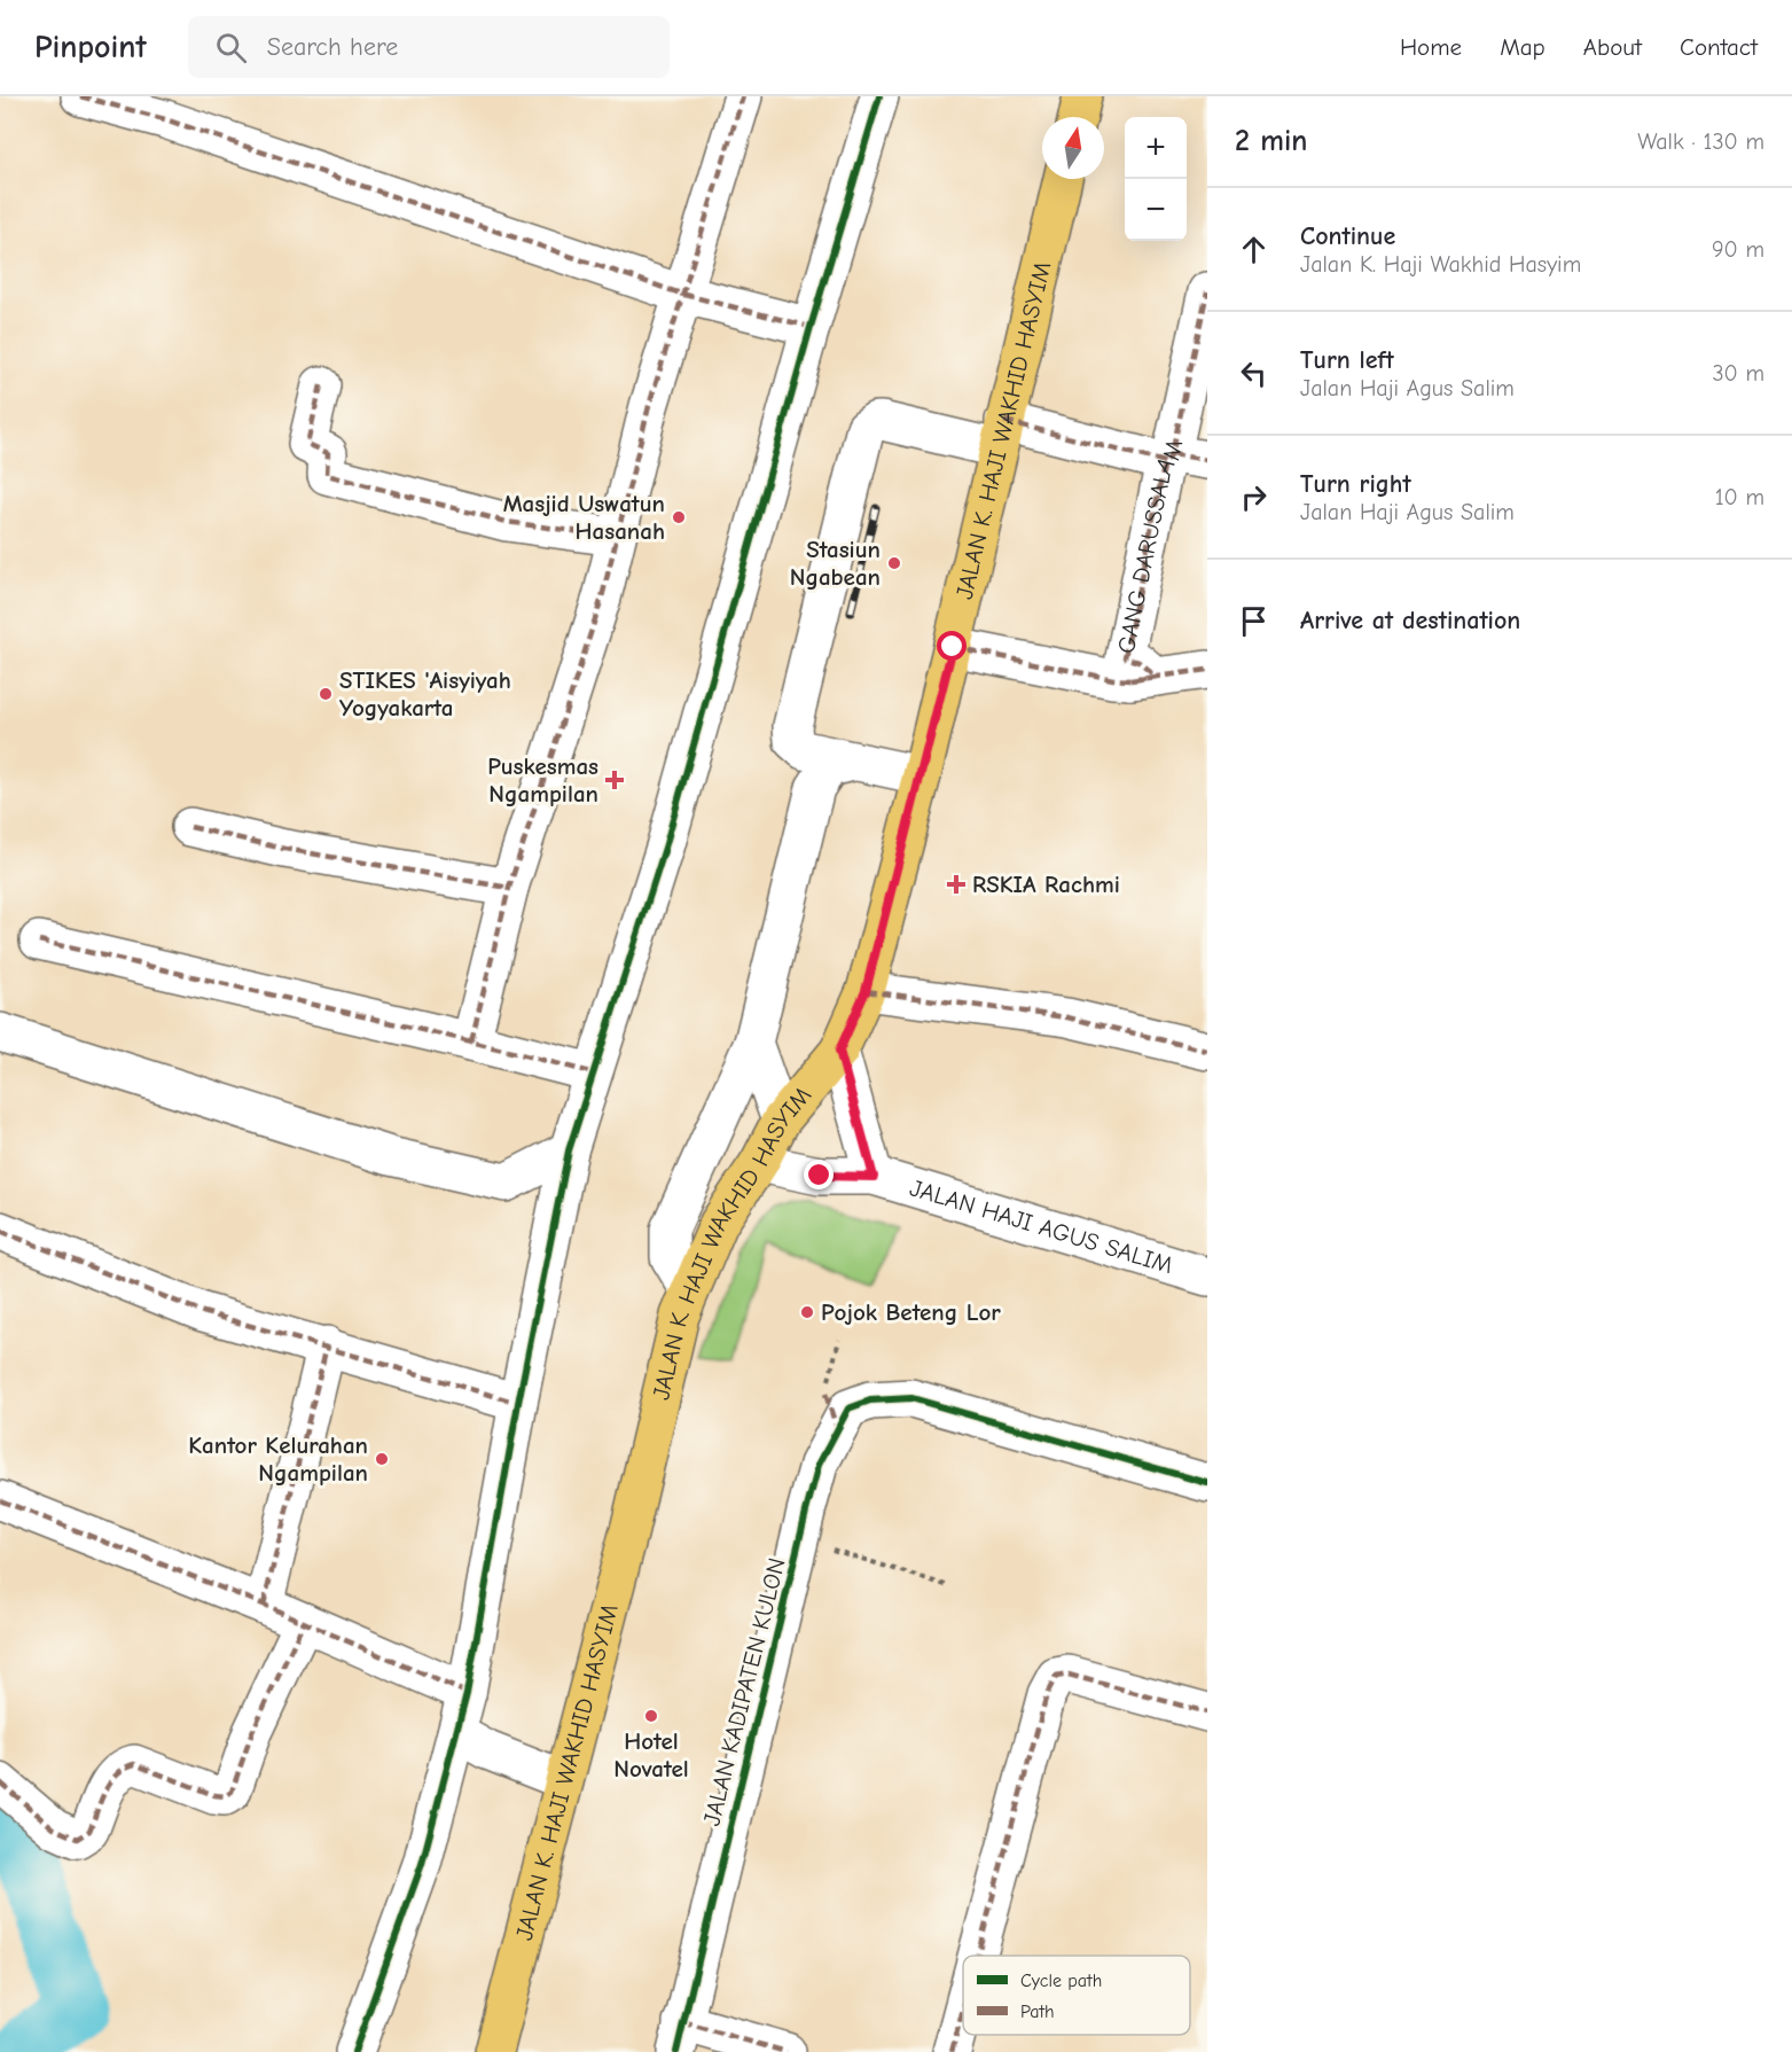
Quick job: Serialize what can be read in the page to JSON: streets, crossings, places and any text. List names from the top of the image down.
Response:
{
  "streets": {
    "main road": ["JALAN K. HAJI WAKHID HASYIM"],
    "street": ["GANG DARUSSALAM", "JALAN HAJI AGUS SALIM", "JALAN KADIPATEN KULON"]
  },
  "crossings": [
    ["JALAN K. HAJI WAKHID HASYIM", "JALAN HAJI AGUS SALIM"]
  ],
  "places": {
    "other": [
      "Masjid Uswatun Hasanah",
      "Stasiun Ngabean",
      "STIKES 'Aisyiyah Yogyakarta",
      "Pojok Beteng Lor",
      "Kantor Kelurahan Ngampilan",
      "Hotel Novatel"
    ],
    "health": ["Puskesmas Ngampilan", "RSKIA Rachmi"]
  },
  "legend": ["Cycle path", "Path"],
  "north": "top",
  "page": {
    "header": "Pinpoint",
    "search": "Search here",
    "nav": [
      "Home",
      "Map",
      "About",
      "Contact"
    ],
    "heading": ["2 min", "Walk · 130 m"],
    "map_buttons": ["+", "−"],
    "list": [
      ["Continue", "Jalan K. Haji Wakhid Hasyim", "90 m"],
      ["Turn left", "Jalan Haji Agus Salim", "30 m"],
      ["Turn right", "Jalan Haji Agus Salim", "10 m"],
      "Arrive at destination"
    ]
  }
}
